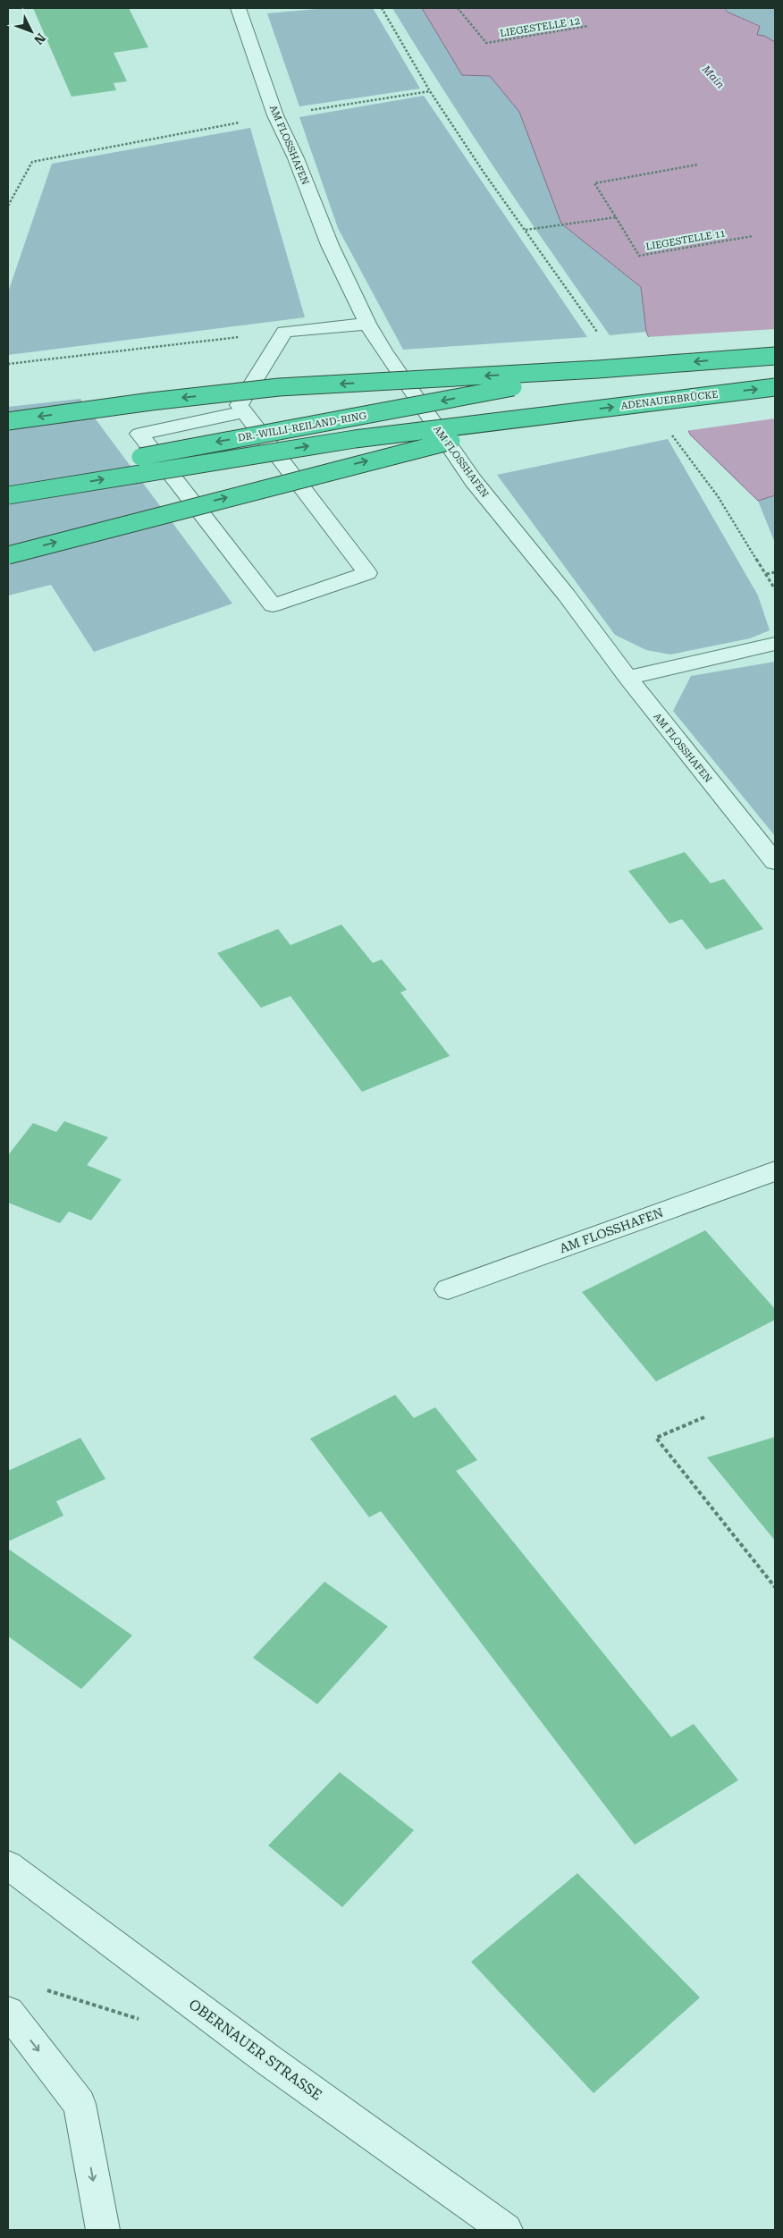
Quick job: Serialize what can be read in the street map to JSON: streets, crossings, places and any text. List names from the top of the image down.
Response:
{
  "streets": {
    "highway": ["ADENAUERBRÜCKE", "DR.-WILLI-REILAND-RING"],
    "street": ["AM FLOSSHAFEN", "OBERNAUER STRASSE"],
    "path": ["LIEGESTELLE 12", "LIEGESTELLE 11"]
  },
  "crossings": [
    ["ADENAUERBRÜCKE", "DR.-WILLI-REILAND-RING"]
  ],
  "water": ["Main"],
  "north": "bottom right"
}
